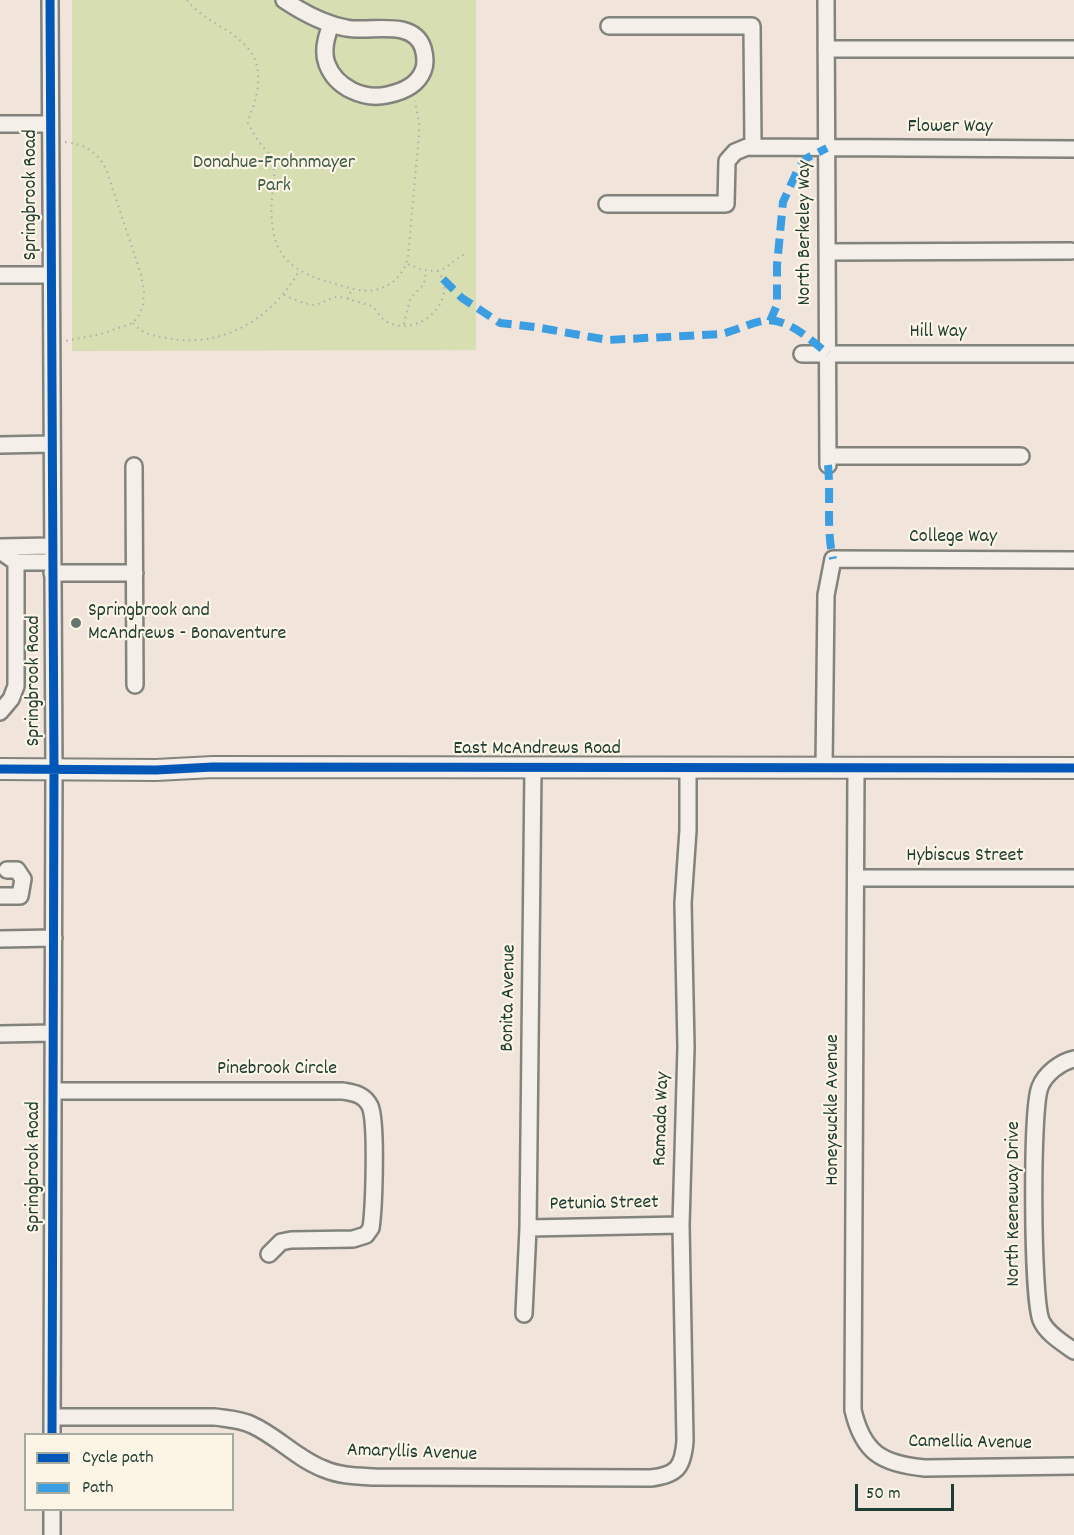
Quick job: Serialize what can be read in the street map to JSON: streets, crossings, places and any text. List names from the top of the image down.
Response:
{
  "streets": {
    "main road": ["East McAndrews Road"],
    "street": [
      "Flower Way",
      "Springbrook Road",
      "North Berkeley Way",
      "Hill Way",
      "College Way",
      "Hybiscus Street",
      "Bonita Avenue",
      "Pinebrook Circle",
      "Honeysuckle Avenue",
      "Ramada Way",
      "North Keeneway Drive",
      "Petunia Street",
      "Camellia Avenue",
      "Amaryllis Avenue"
    ]
  },
  "crossings": [
    ["Flower Way", "North Berkeley Way"],
    ["Springbrook Road", "East McAndrews Road"],
    ["Springbrook Road", "Pinebrook Circle"],
    ["Springbrook Road", "Amaryllis Avenue"],
    ["North Berkeley Way", "Hill Way"],
    ["College Way", "East McAndrews Road"],
    ["East McAndrews Road", "Bonita Avenue"],
    ["East McAndrews Road", "Honeysuckle Avenue"],
    ["East McAndrews Road", "Ramada Way"],
    ["Hybiscus Street", "Honeysuckle Avenue"],
    ["Bonita Avenue", "Petunia Street"],
    ["Honeysuckle Avenue", "Camellia Avenue"],
    ["Ramada Way", "Petunia Street"],
    ["Ramada Way", "Amaryllis Avenue"]
  ],
  "parks": ["Donahue-Frohnmayer Park"],
  "places": ["Springbrook and McAndrews - Bonaventure"],
  "legend": ["Cycle path", "Path"],
  "scale_bar": "50 m"
}
